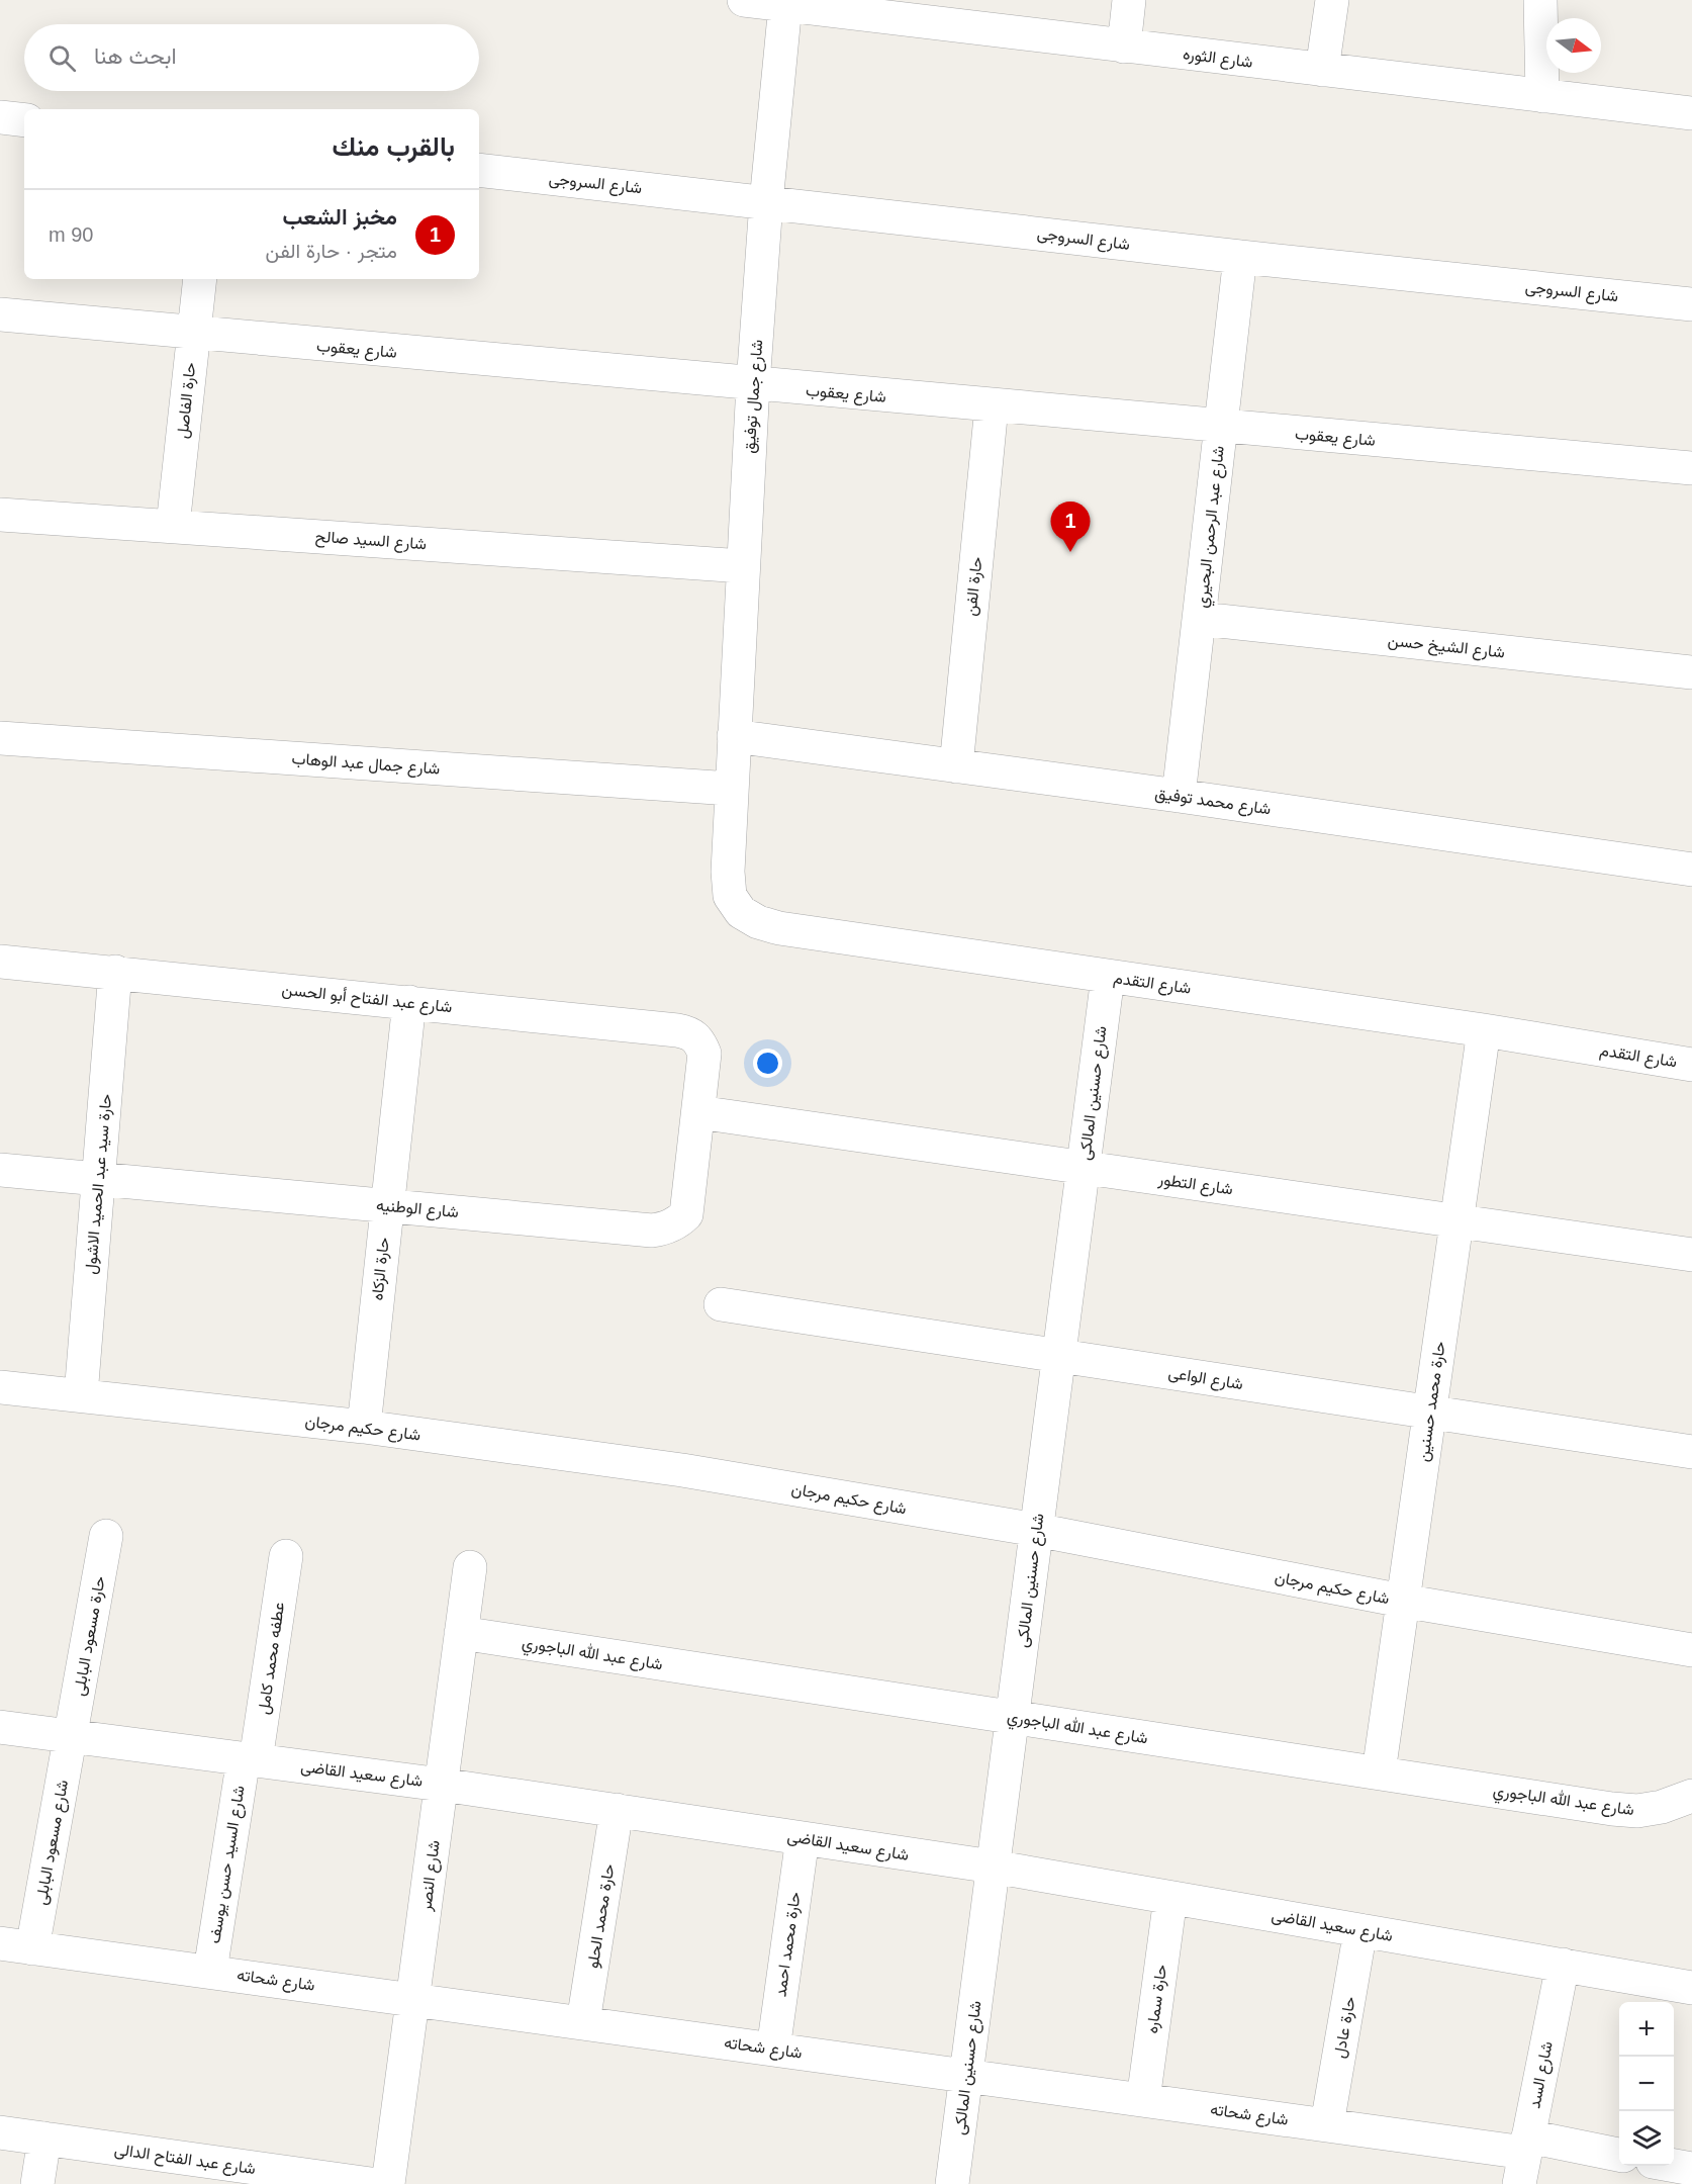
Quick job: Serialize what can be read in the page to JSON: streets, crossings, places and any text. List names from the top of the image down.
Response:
{
  "streets": {
    "street": [
      "شارع الثوره",
      "شارع السروجى",
      "شارع يعقوب",
      "شارع جمال توفيق",
      "حارة الفاصل",
      "شارع عبد الرحمن البحيري",
      "شارع السيد صالح",
      "حارة الفن",
      "شارع الشيخ حسن",
      "شارع جمال عبد الوهاب",
      "شارع محمد توفيق",
      "شارع التقدم",
      "شارع عبد الفتاح أبو الحسن",
      "شارع حسنين المالكى",
      "حارة سيد عبد الحميد الاشول",
      "شارع التطور",
      "شارع الوطنيه",
      "حارة الزكاه",
      "شارع الواعى",
      "حارة محمد حسنين",
      "شارع حكيم مرجان",
      "حارة مسعود البابلى",
      "شارع عبد الله الباجوري",
      "عطفه محمد كامل",
      "شارع سعيد القاضى",
      "شارع مسعود البابلى",
      "شارع السيد حسن يوسف",
      "شارع النصر",
      "حارة محمد الحلو",
      "حارة محمد احمد",
      "شارع شحاته",
      "حارة سماره",
      "حارة عادل",
      "شارع السد",
      "شارع عبد الفتاح الدالى"
    ]
  },
  "crossings": [
    ["شارع الثوره", "شارع جمال توفيق"],
    ["شارع السروجى", "شارع جمال توفيق"],
    ["شارع السروجى", "شارع عبد الرحمن البحيري"],
    ["شارع يعقوب", "شارع جمال توفيق"],
    ["شارع يعقوب", "حارة الفاصل"],
    ["شارع يعقوب", "شارع عبد الرحمن البحيري"],
    ["شارع يعقوب", "حارة الفن"],
    ["شارع جمال توفيق", "شارع السيد صالح"],
    ["شارع جمال توفيق", "شارع جمال عبد الوهاب"],
    ["شارع جمال توفيق", "شارع محمد توفيق"],
    ["شارع جمال توفيق", "شارع التقدم"],
    ["حارة الفاصل", "شارع السيد صالح"],
    ["شارع عبد الرحمن البحيري", "شارع الشيخ حسن"],
    ["شارع عبد الرحمن البحيري", "شارع محمد توفيق"],
    ["حارة الفن", "شارع محمد توفيق"],
    ["شارع جمال عبد الوهاب", "شارع التقدم"],
    ["شارع التقدم", "شارع حسنين المالكى"],
    ["شارع التقدم", "حارة محمد حسنين"],
    ["شارع عبد الفتاح أبو الحسن", "حارة سيد عبد الحميد الاشول"],
    ["شارع عبد الفتاح أبو الحسن", "شارع الوطنيه"],
    ["شارع عبد الفتاح أبو الحسن", "حارة الزكاه"],
    ["شارع حسنين المالكى", "شارع التطور"],
    ["شارع حسنين المالكى", "شارع الواعى"],
    ["شارع حسنين المالكى", "شارع حكيم مرجان"],
    ["شارع حسنين المالكى", "شارع عبد الله الباجوري"],
    ["شارع حسنين المالكى", "شارع سعيد القاضى"],
    ["شارع حسنين المالكى", "شارع شحاته"],
    ["حارة سيد عبد الحميد الاشول", "شارع الوطنيه"],
    ["حارة سيد عبد الحميد الاشول", "شارع حكيم مرجان"],
    ["شارع التطور", "شارع الوطنيه"],
    ["شارع التطور", "حارة محمد حسنين"],
    ["شارع الوطنيه", "حارة الزكاه"],
    ["حارة الزكاه", "شارع حكيم مرجان"],
    ["شارع الواعى", "حارة محمد حسنين"],
    ["حارة محمد حسنين", "شارع حكيم مرجان"],
    ["حارة محمد حسنين", "شارع عبد الله الباجوري"],
    ["حارة مسعود البابلى", "شارع سعيد القاضى"],
    ["حارة مسعود البابلى", "شارع مسعود البابلى"],
    ["شارع عبد الله الباجوري", "شارع النصر"],
    ["عطفه محمد كامل", "شارع سعيد القاضى"],
    ["عطفه محمد كامل", "شارع السيد حسن يوسف"],
    ["شارع سعيد القاضى", "شارع مسعود البابلى"],
    ["شارع سعيد القاضى", "شارع السيد حسن يوسف"],
    ["شارع سعيد القاضى", "شارع النصر"],
    ["شارع سعيد القاضى", "حارة محمد الحلو"],
    ["شارع سعيد القاضى", "حارة محمد احمد"],
    ["شارع سعيد القاضى", "حارة سماره"],
    ["شارع سعيد القاضى", "حارة عادل"],
    ["شارع سعيد القاضى", "شارع السد"],
    ["شارع مسعود البابلى", "شارع شحاته"],
    ["شارع السيد حسن يوسف", "شارع شحاته"],
    ["شارع النصر", "شارع شحاته"],
    ["حارة محمد الحلو", "شارع شحاته"],
    ["حارة محمد احمد", "شارع شحاته"],
    ["شارع شحاته", "حارة سماره"],
    ["شارع شحاته", "حارة عادل"],
    ["شارع شحاته", "شارع السد"]
  ],
  "north": "right",
  "page": {
    "search": "ابحث هنا",
    "heading": "بالقرب منك",
    "list": [
      {
        "mark": "1",
        "name": "مخبز الشعب",
        "note": "متجر · حارة الفن",
        "value": "90 m"
      }
    ],
    "pins": "1",
    "map_buttons": ["+", "−"]
  }
}
